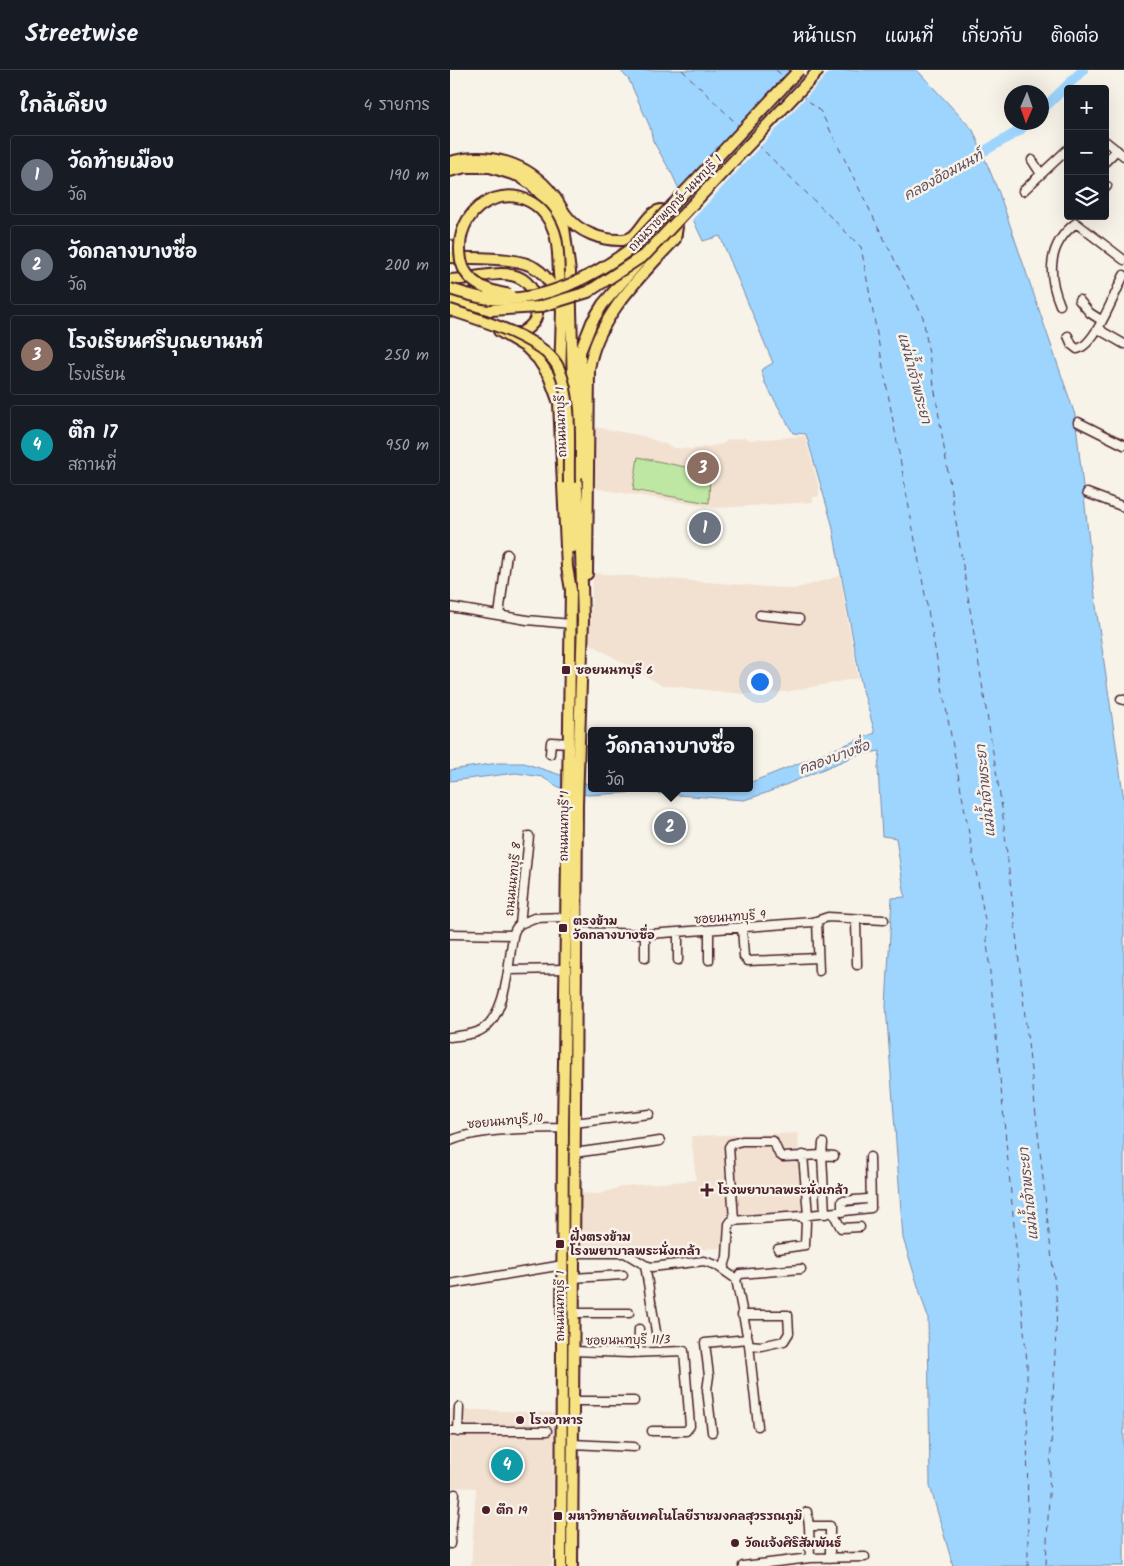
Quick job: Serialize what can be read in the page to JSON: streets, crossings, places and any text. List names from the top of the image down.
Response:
{
  "streets": {
    "main road": ["ถนนราชพฤกษ์-นนทบุรี 1", "ถนนนนทบุรี 1"],
    "street": [
      "ถนนนนทบุรี 8",
      "ซอยนนทบุรี 9",
      "ซอยนนทบุรี 10",
      "ซอยนนทบุรี 11/3"
    ]
  },
  "crossings": [
    ["ถนนนนทบุรี 1", "ถนนนนทบุรี 8"],
    ["ถนนนนทบุรี 1", "ซอยนนทบุรี 9"],
    ["ถนนนนทบุรี 1", "ซอยนนทบุรี 10"],
    ["ถนนนนทบุรี 1", "ซอยนนทบุรี 11/3"]
  ],
  "water": ["คลองอ้อมนนท์", "แม่น้ำเจ้าพระยา", "คลองบางซื่อ"],
  "places": {
    "transit": [
      "ซอยนนทบุรี 6",
      "ตรงข้าม วัดกลางบางซื่อ",
      "ฝั่งตรงข้าม โรงพยาบาลพระนั่งเกล้า",
      "มหาวิทยาลัยเทคโนโลยีราชมงคลสุวรรณภูมิ"
    ],
    "health": ["โรงพยาบาลพระนั่งเกล้า"],
    "other": ["โรงอาหาร", "ตึก 19", "วัดแจ้งศิริสัมพันธ์"]
  },
  "north": "bottom",
  "page": {
    "header": "Streetwise",
    "nav": [
      "หน้าแรก",
      "แผนที่",
      "เกี่ยวกับ",
      "ติดต่อ"
    ],
    "heading": ["ใกล้เคียง", "4 รายการ"],
    "map_buttons": ["+", "−"],
    "list": [
      {
        "mark": "1",
        "name": "วัดท้ายเมือง",
        "note": "วัด",
        "value": "190 m"
      },
      {
        "mark": "2",
        "name": "วัดกลางบางซื่อ",
        "note": "วัด",
        "value": "200 m"
      },
      {
        "mark": "3",
        "name": "โรงเรียนศรีบุณยานนท์",
        "note": "โรงเรียน",
        "value": "250 m"
      },
      {
        "mark": "4",
        "name": "ตึก 17",
        "note": "สถานที่",
        "value": "950 m"
      }
    ],
    "pins": [
      "3",
      "1",
      "2",
      "4"
    ],
    "popup": ["วัดกลางบางซื่อ", "วัด"]
  }
}
